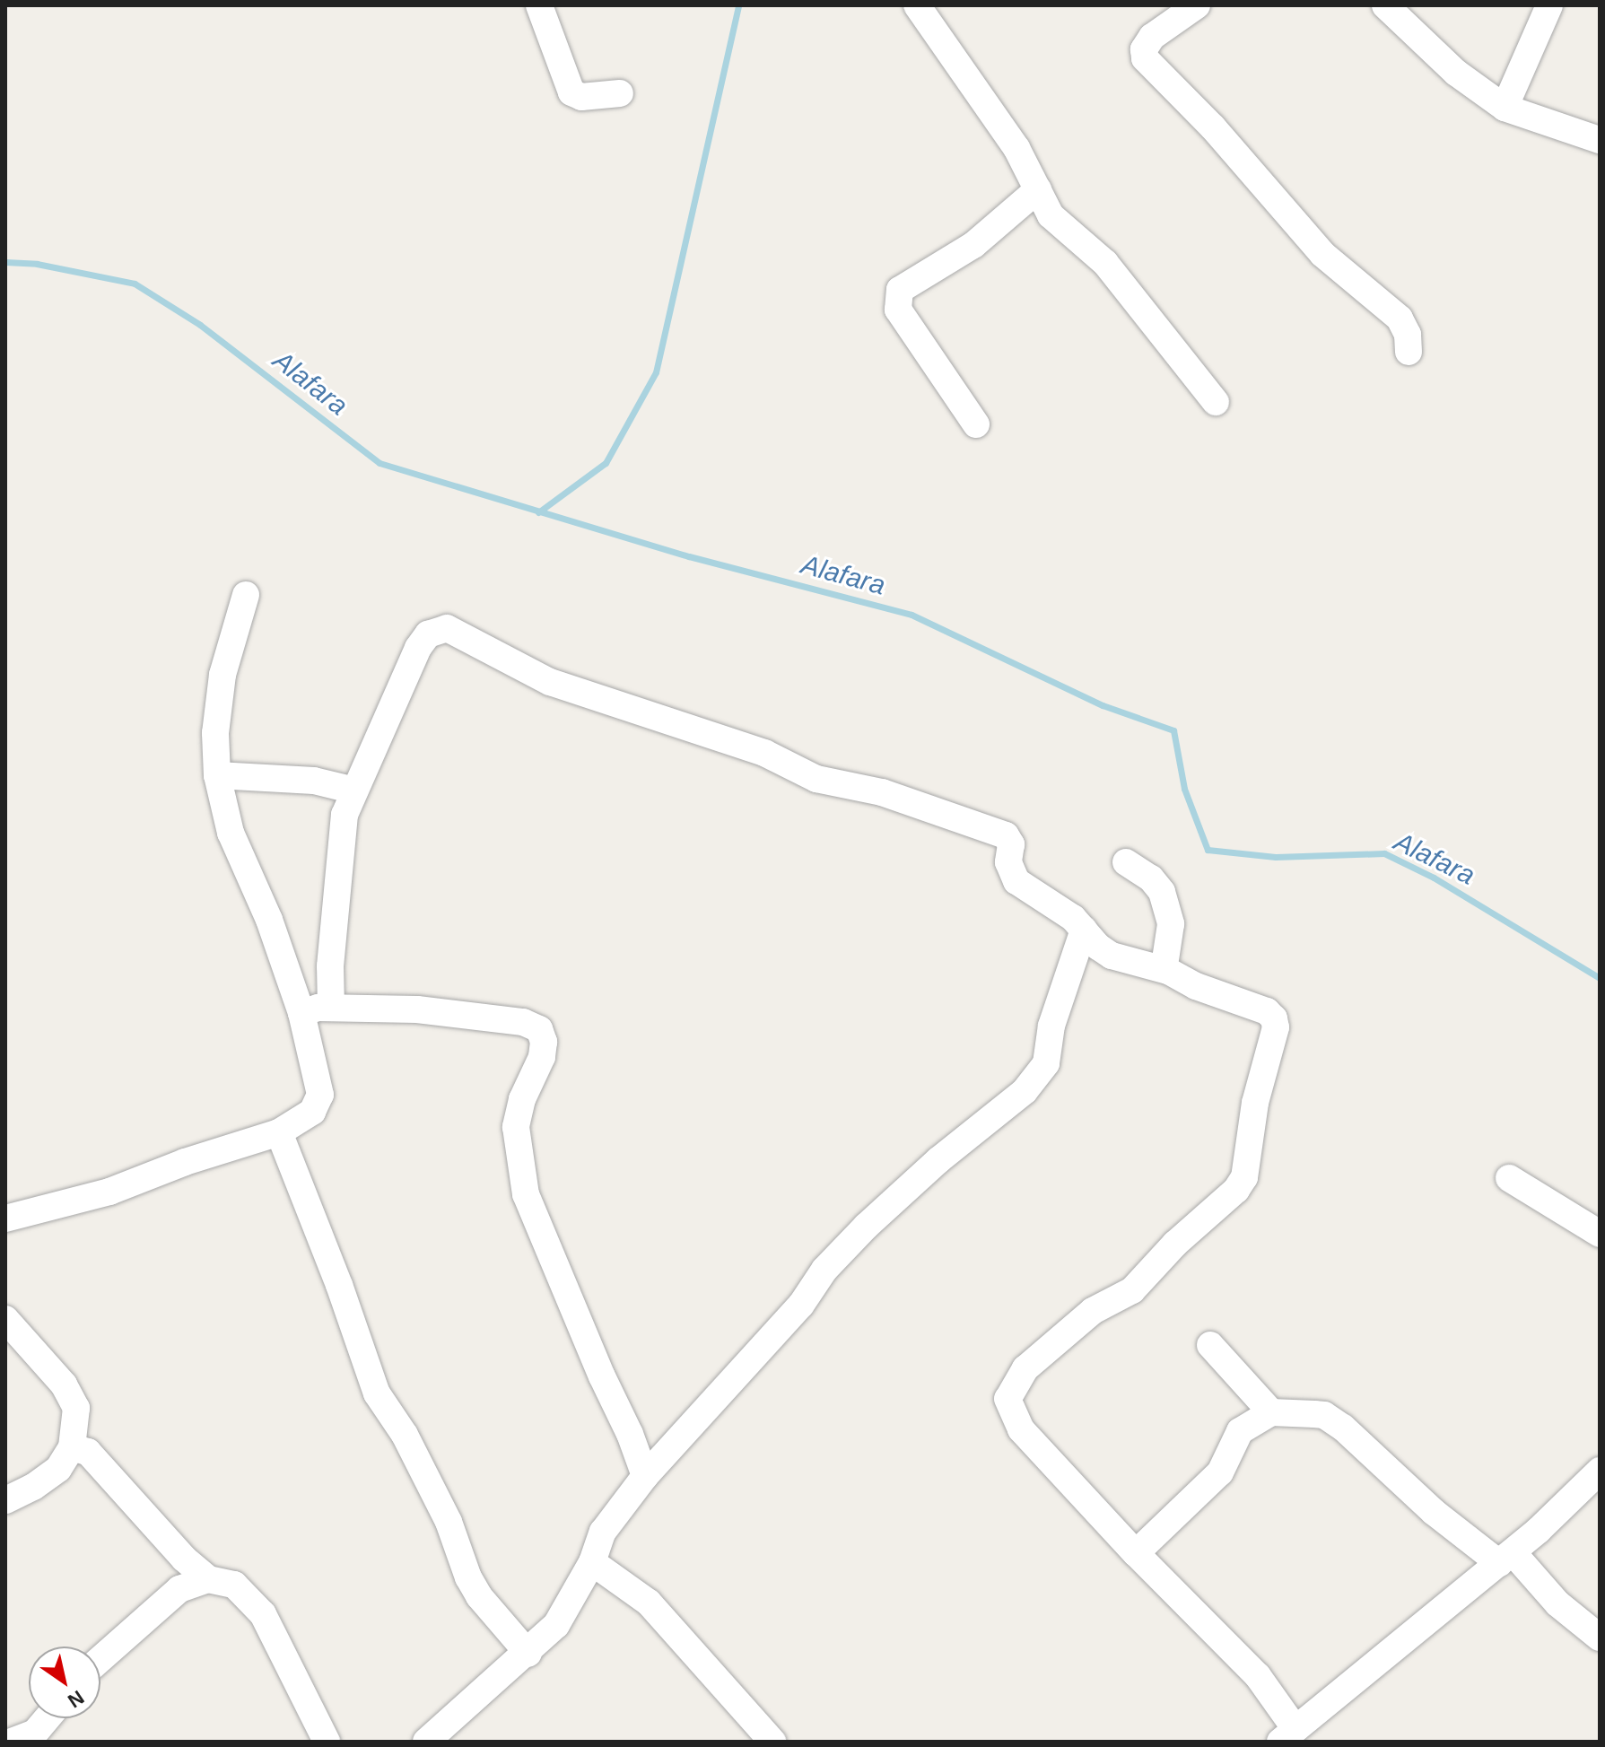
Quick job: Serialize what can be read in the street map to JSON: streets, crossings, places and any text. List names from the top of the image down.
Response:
{
  "water": ["Alafara"],
  "north": "bottom right"
}
